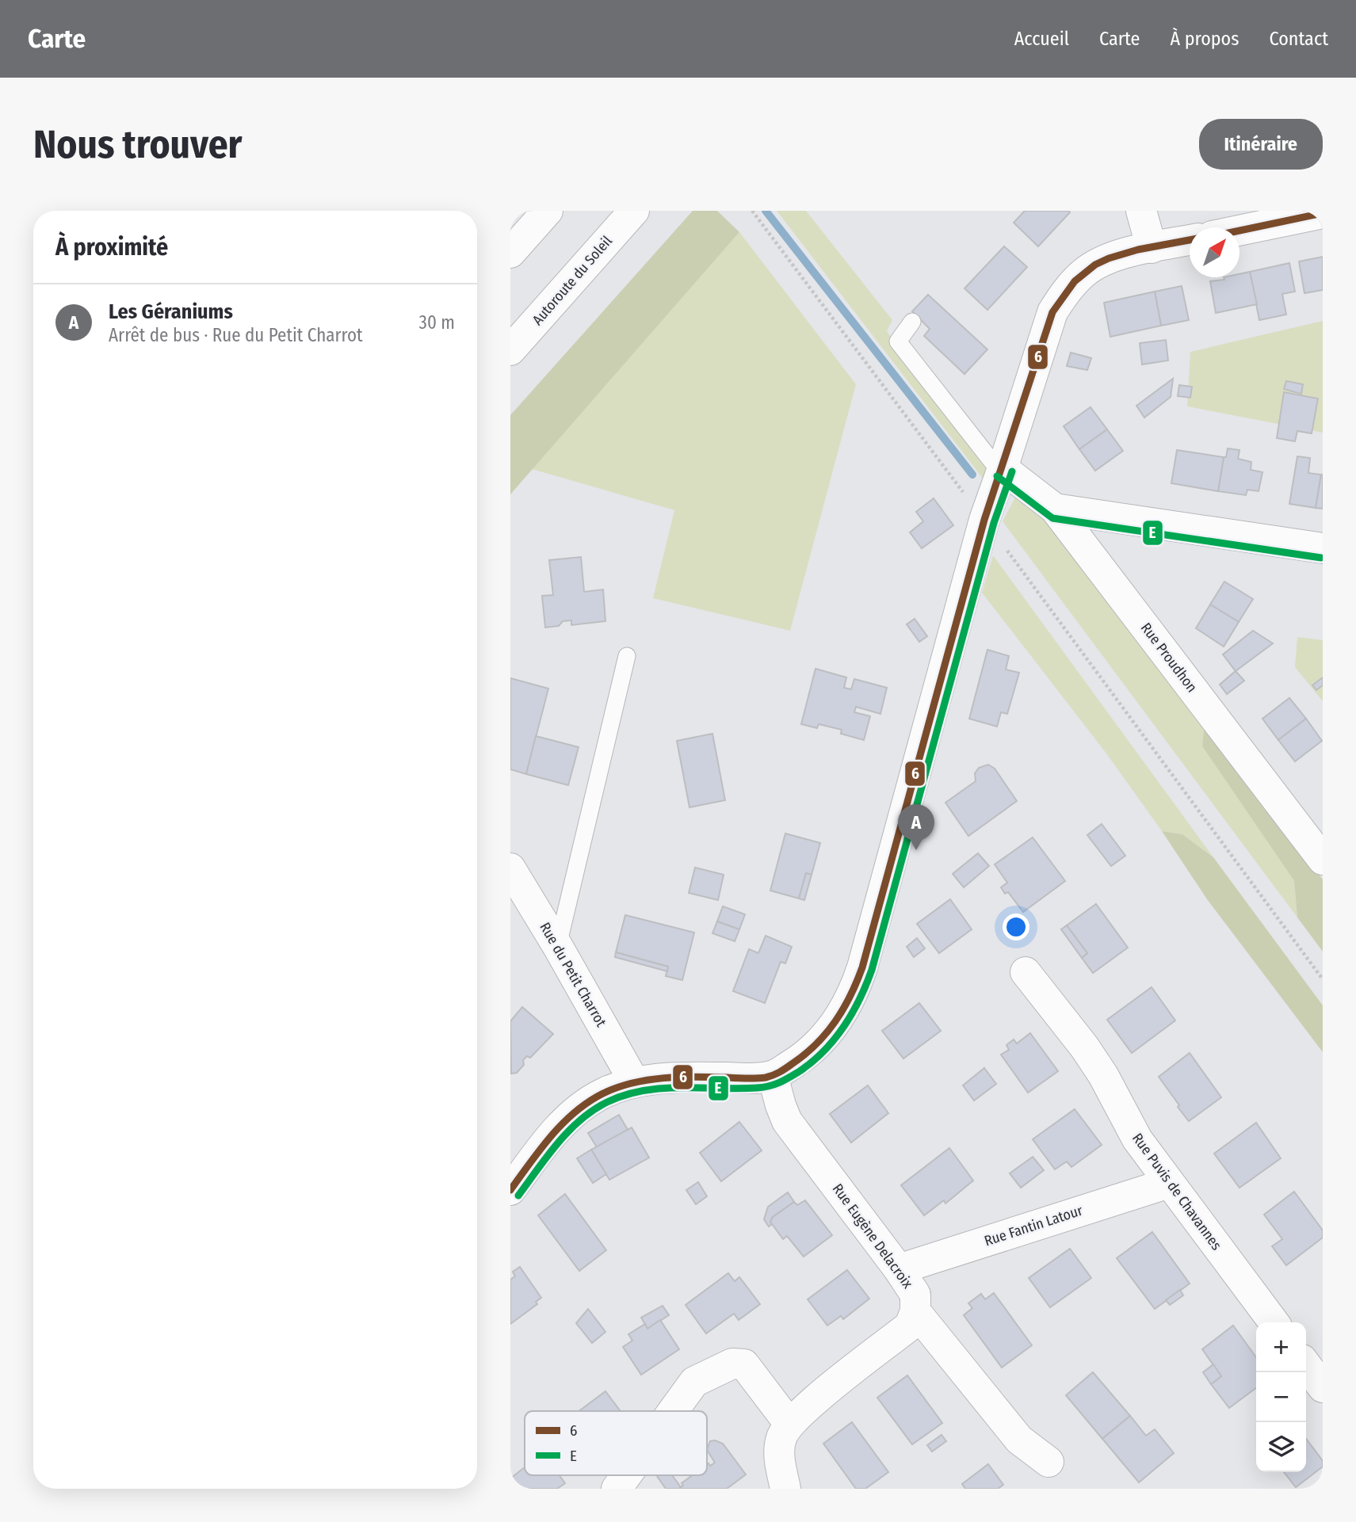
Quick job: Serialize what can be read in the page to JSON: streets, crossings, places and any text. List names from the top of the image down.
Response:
{
  "streets": {
    "main road": [
      "Autoroute du Soleil",
      "Rue Proudhon",
      "Rue du Petit Charrot",
      "Rue Puvis de Chavannes",
      "Rue Fantin Latour",
      "Rue Eugène Delacroix"
    ]
  },
  "crossings": [
    ["Rue Puvis de Chavannes", "Rue Fantin Latour"],
    ["Rue Fantin Latour", "Rue Eugène Delacroix"]
  ],
  "lines": ["transit line 6", "transit line E"],
  "legend": ["6", "E"],
  "north": "top right",
  "page": {
    "header": "Carte",
    "nav": [
      "Accueil",
      "Carte",
      "À propos",
      "Contact"
    ],
    "buttons": "Itinéraire",
    "title": "Nous trouver",
    "heading": "À proximité",
    "list": [
      {
        "mark": "A",
        "name": "Les Géraniums",
        "note": "Arrêt de bus · Rue du Petit Charrot",
        "value": "30 m"
      }
    ],
    "pins": "A",
    "map_buttons": ["+", "−"]
  }
}
